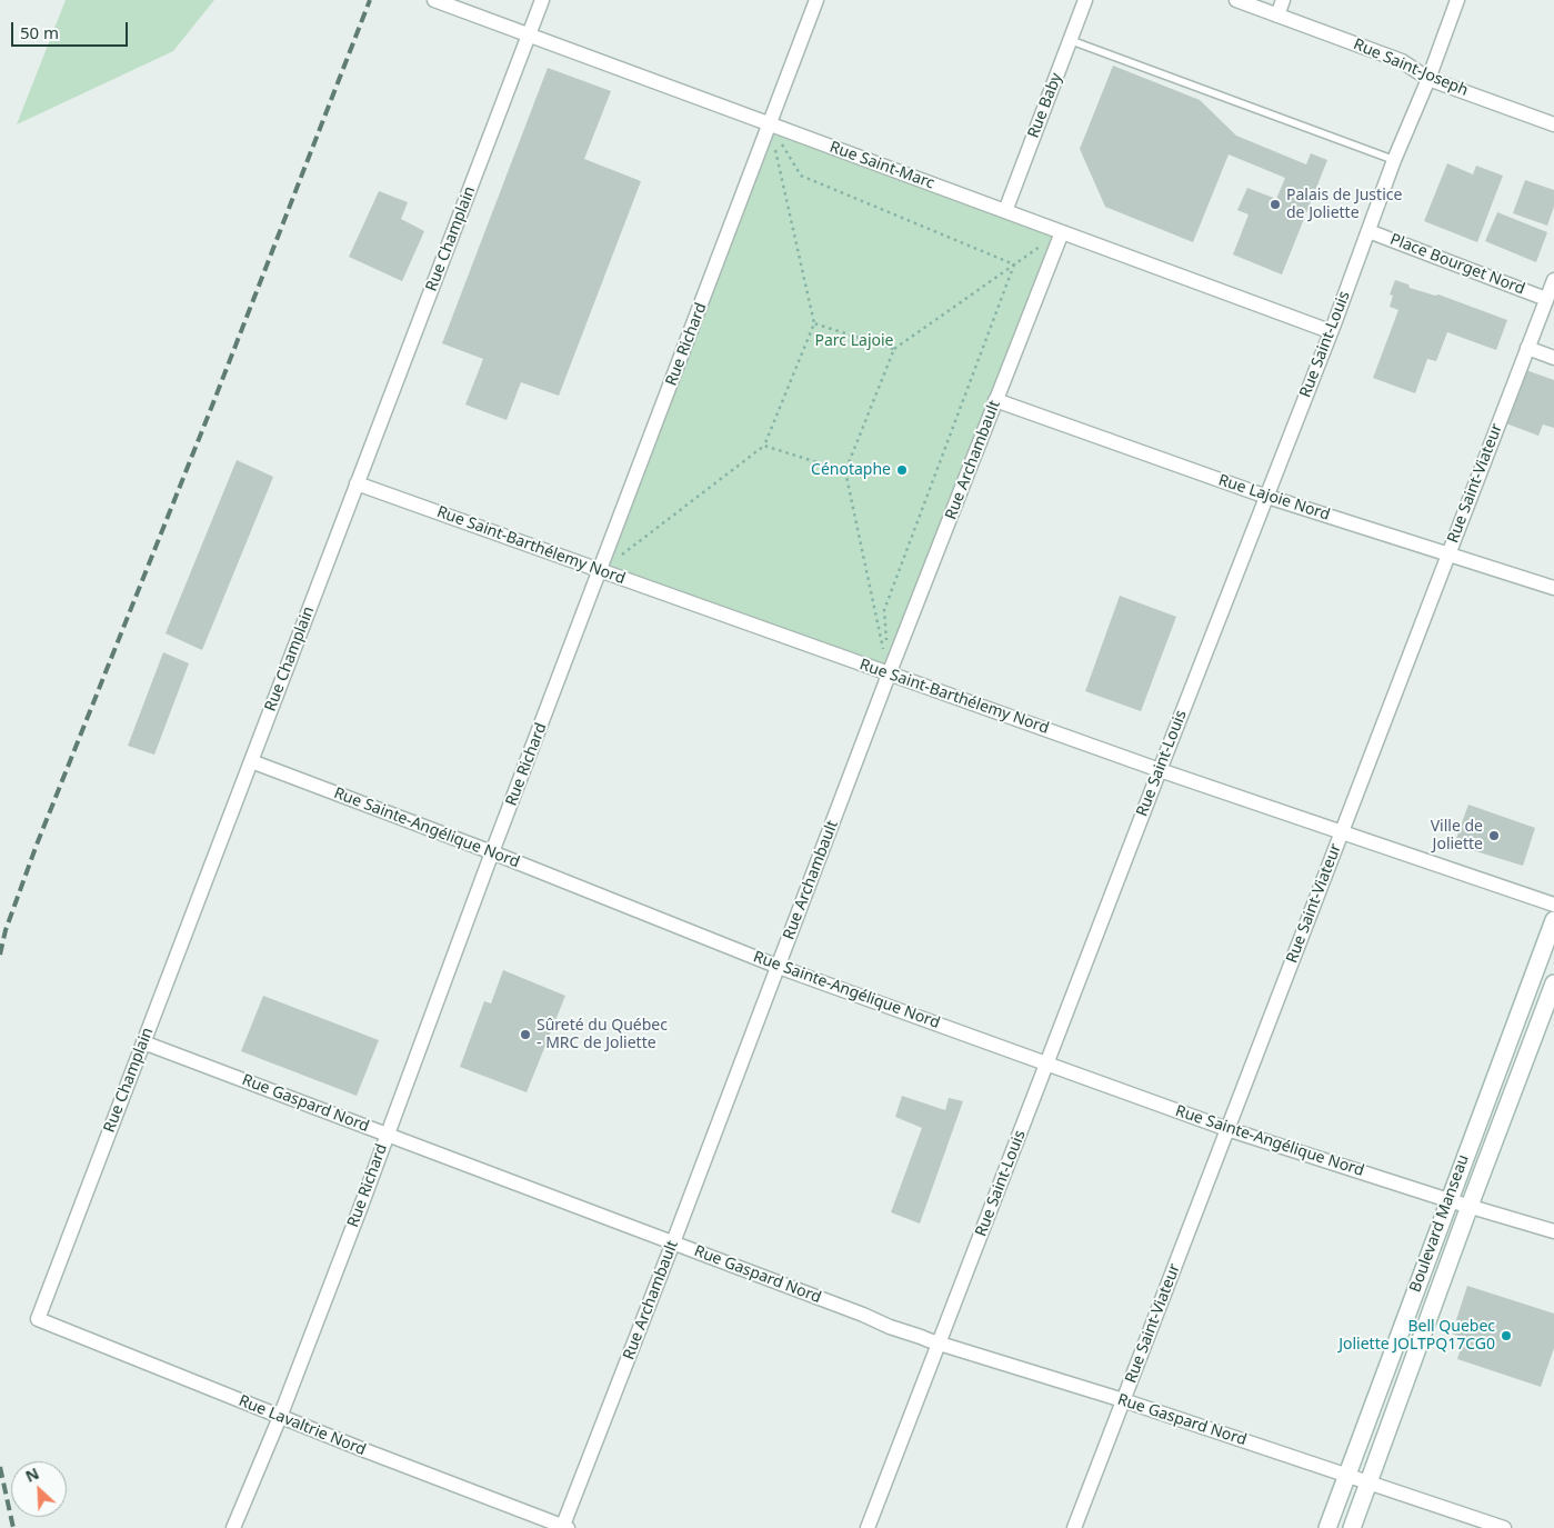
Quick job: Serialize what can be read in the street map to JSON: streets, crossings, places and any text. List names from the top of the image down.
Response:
{
  "streets": {
    "main road": ["Boulevard Manseau"],
    "street": [
      "Rue Saint-Joseph",
      "Rue Baby",
      "Rue Saint-Marc",
      "Rue Champlain",
      "Place Bourget Nord",
      "Rue Richard",
      "Rue Saint-Louis",
      "Rue Archambault",
      "Rue Saint-Viateur",
      "Rue Lajoie Nord",
      "Rue Saint-Barthélemy Nord",
      "Rue Sainte-Angélique Nord",
      "Rue Gaspard Nord",
      "Rue Lavaltrie Nord"
    ]
  },
  "crossings": [
    ["Rue Saint-Joseph", "Rue Saint-Louis"],
    ["Rue Baby", "Rue Saint-Marc"],
    ["Rue Saint-Marc", "Rue Champlain"],
    ["Rue Saint-Marc", "Rue Richard"],
    ["Rue Saint-Marc", "Rue Saint-Louis"],
    ["Rue Saint-Marc", "Rue Archambault"],
    ["Rue Champlain", "Rue Saint-Barthélemy Nord"],
    ["Rue Champlain", "Rue Sainte-Angélique Nord"],
    ["Rue Champlain", "Rue Gaspard Nord"],
    ["Rue Champlain", "Rue Lavaltrie Nord"],
    ["Place Bourget Nord", "Rue Saint-Louis"],
    ["Place Bourget Nord", "Rue Saint-Viateur"],
    ["Rue Richard", "Rue Saint-Barthélemy Nord"],
    ["Rue Richard", "Rue Sainte-Angélique Nord"],
    ["Rue Richard", "Rue Gaspard Nord"],
    ["Rue Richard", "Rue Lavaltrie Nord"],
    ["Rue Saint-Louis", "Rue Lajoie Nord"],
    ["Rue Saint-Louis", "Rue Saint-Barthélemy Nord"],
    ["Rue Saint-Louis", "Rue Sainte-Angélique Nord"],
    ["Rue Saint-Louis", "Rue Gaspard Nord"],
    ["Rue Archambault", "Rue Lajoie Nord"],
    ["Rue Archambault", "Rue Saint-Barthélemy Nord"],
    ["Rue Archambault", "Rue Sainte-Angélique Nord"],
    ["Rue Archambault", "Rue Gaspard Nord"],
    ["Rue Archambault", "Rue Lavaltrie Nord"],
    ["Rue Saint-Viateur", "Rue Lajoie Nord"],
    ["Rue Saint-Viateur", "Rue Saint-Barthélemy Nord"],
    ["Rue Saint-Viateur", "Rue Sainte-Angélique Nord"],
    ["Rue Saint-Viateur", "Rue Gaspard Nord"],
    ["Rue Sainte-Angélique Nord", "Boulevard Manseau"],
    ["Rue Gaspard Nord", "Boulevard Manseau"]
  ],
  "parks": ["Parc Lajoie"],
  "places": [
    "Palais de Justice de Joliette",
    "Cénotaphe",
    "Ville de Joliette",
    "Sûreté du Québec - MRC de Joliette",
    "Bell Quebec Joliette JOLTPQ17CG0"
  ],
  "scale_bar": "50 m",
  "north": "top left"
}
